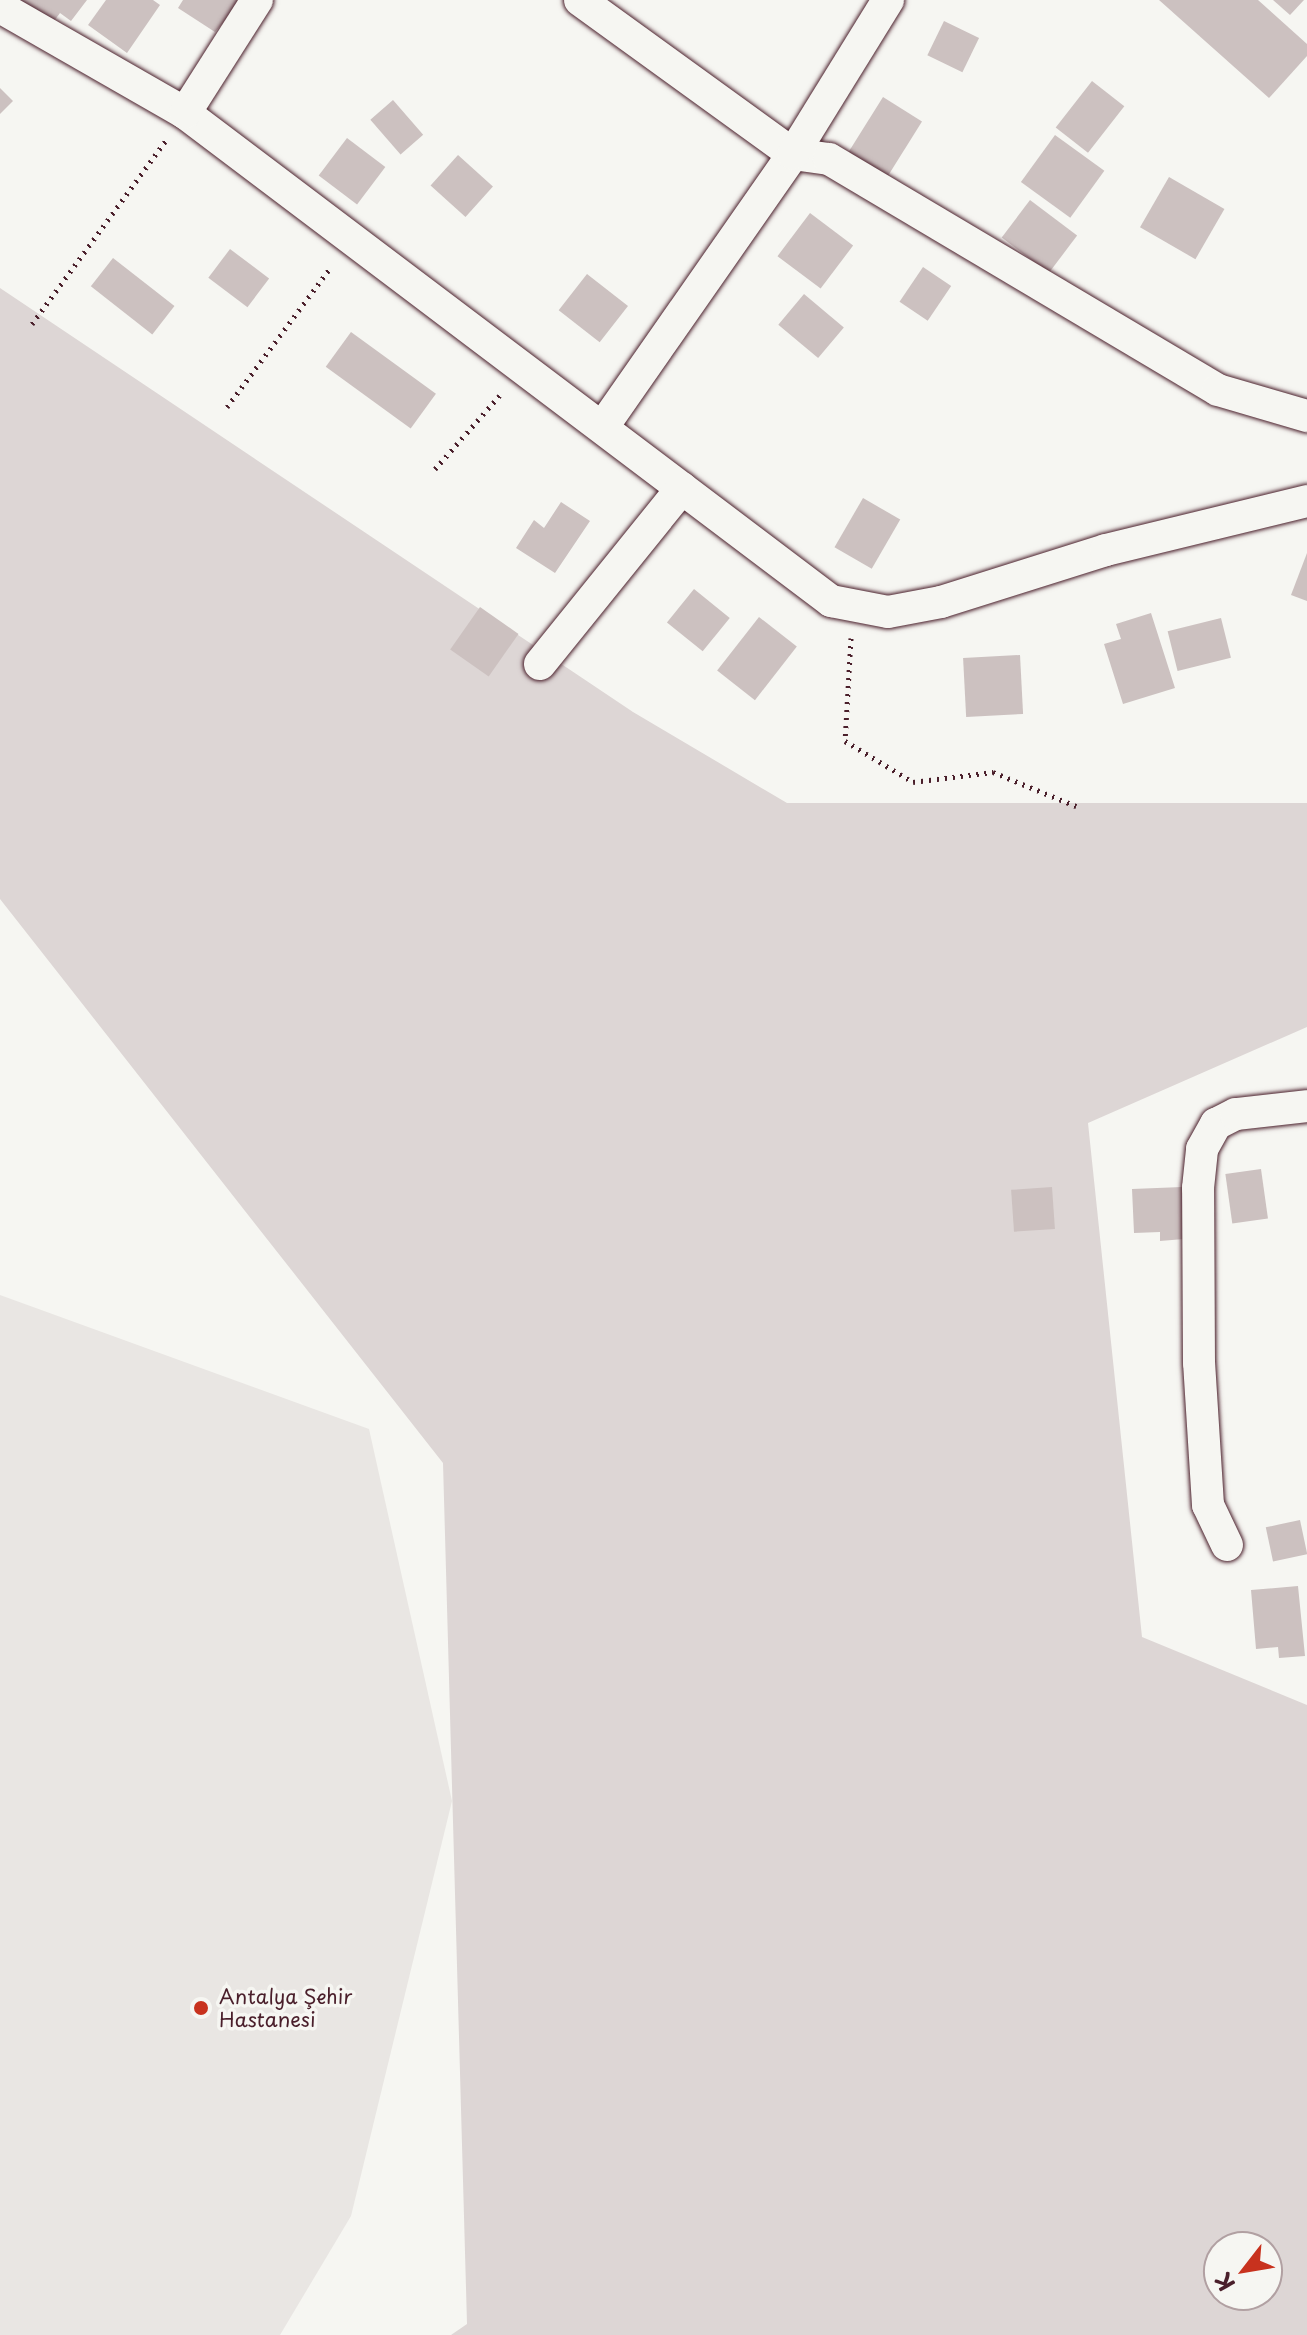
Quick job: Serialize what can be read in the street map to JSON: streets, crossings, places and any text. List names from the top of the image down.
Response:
{
  "places": ["Antalya Şehir Hastanesi"],
  "north": "bottom left"
}
